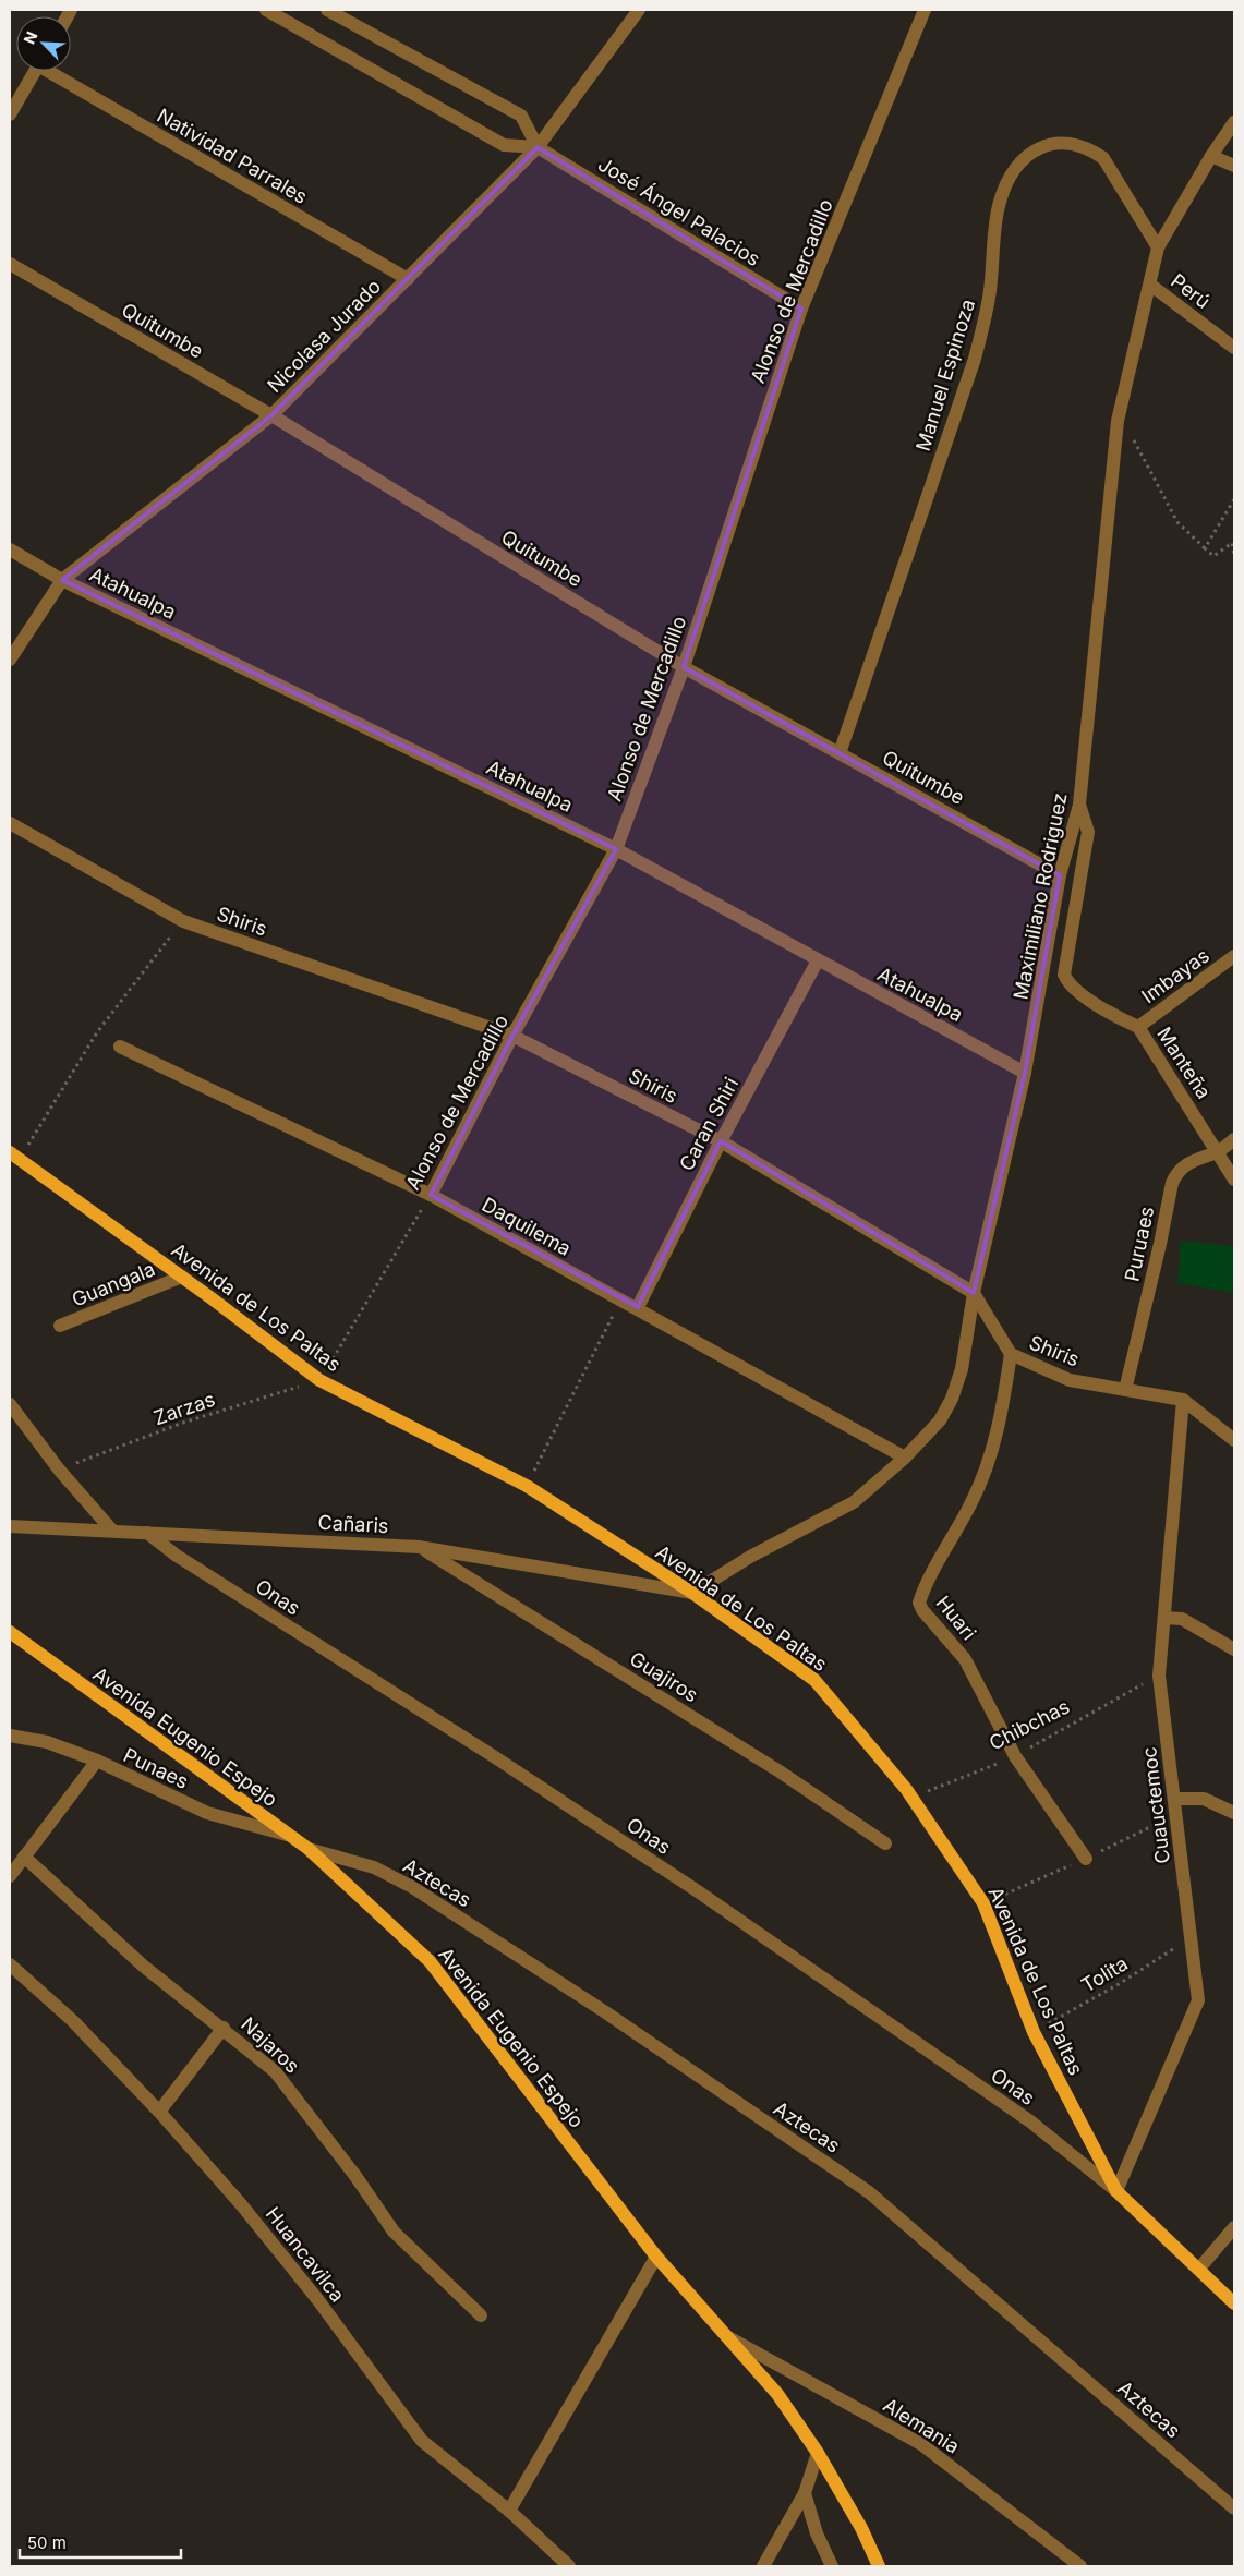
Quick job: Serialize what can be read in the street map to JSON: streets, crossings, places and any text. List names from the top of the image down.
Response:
{
  "streets": {
    "main road": ["Avenida de Los Paltas", "Avenida Eugenio Espejo"],
    "street": [
      "Natividad Parrales",
      "José Ángel Palacios",
      "Alonso de Mercadillo",
      "Perú",
      "Quitumbe",
      "Nicolasa Jurado",
      "Manuel Espinoza",
      "Atahualpa",
      "Maximiliano Rodriguez",
      "Shiris",
      "Imbayas",
      "Manteña",
      "Caran Shiri",
      "Daquilema",
      "Puruaes",
      "Guangala",
      "Cañaris",
      "Onas",
      "Huari",
      "Guajiros",
      "Punaes",
      "Cuauctemoc",
      "Aztecas",
      "Najaros",
      "Huancavilca",
      "Alemania"
    ],
    "path": ["Zarzas", "Chibchas", "Tolita"]
  },
  "crossings": [
    ["Natividad Parrales", "Nicolasa Jurado"],
    ["José Ángel Palacios", "Alonso de Mercadillo"],
    ["José Ángel Palacios", "Nicolasa Jurado"],
    ["Alonso de Mercadillo", "Quitumbe"],
    ["Alonso de Mercadillo", "Atahualpa"],
    ["Alonso de Mercadillo", "Shiris"],
    ["Alonso de Mercadillo", "Daquilema"],
    ["Alonso de Mercadillo", "Avenida de Los Paltas"],
    ["Alonso de Mercadillo", "Zarzas"],
    ["Perú", "Maximiliano Rodriguez"],
    ["Quitumbe", "Nicolasa Jurado"],
    ["Quitumbe", "Manuel Espinoza"],
    ["Quitumbe", "Maximiliano Rodriguez"],
    ["Nicolasa Jurado", "Atahualpa"],
    ["Manuel Espinoza", "Maximiliano Rodriguez"],
    ["Atahualpa", "Maximiliano Rodriguez"],
    ["Atahualpa", "Caran Shiri"],
    ["Maximiliano Rodriguez", "Shiris"],
    ["Maximiliano Rodriguez", "Manteña"],
    ["Maximiliano Rodriguez", "Daquilema"],
    ["Maximiliano Rodriguez", "Avenida de Los Paltas"],
    ["Maximiliano Rodriguez", "Cañaris"],
    ["Shiris", "Caran Shiri"],
    ["Shiris", "Puruaes"],
    ["Shiris", "Huari"],
    ["Shiris", "Cuauctemoc"],
    ["Imbayas", "Manteña"],
    ["Manteña", "Puruaes"],
    ["Caran Shiri", "Daquilema"],
    ["Guangala", "Avenida de Los Paltas"],
    ["Avenida de Los Paltas", "Zarzas"],
    ["Avenida de Los Paltas", "Cañaris"],
    ["Avenida de Los Paltas", "Onas"],
    ["Avenida de Los Paltas", "Chibchas"],
    ["Avenida de Los Paltas", "Cuauctemoc"],
    ["Avenida de Los Paltas", "Tolita"],
    ["Cañaris", "Onas"],
    ["Cañaris", "Guajiros"],
    ["Onas", "Cuauctemoc"],
    ["Huari", "Chibchas"],
    ["Chibchas", "Cuauctemoc"],
    ["Avenida Eugenio Espejo", "Punaes"],
    ["Avenida Eugenio Espejo", "Aztecas"],
    ["Avenida Eugenio Espejo", "Alemania"],
    ["Cuauctemoc", "Tolita"]
  ],
  "scale_bar": "50 m",
  "north": "top left"
}
